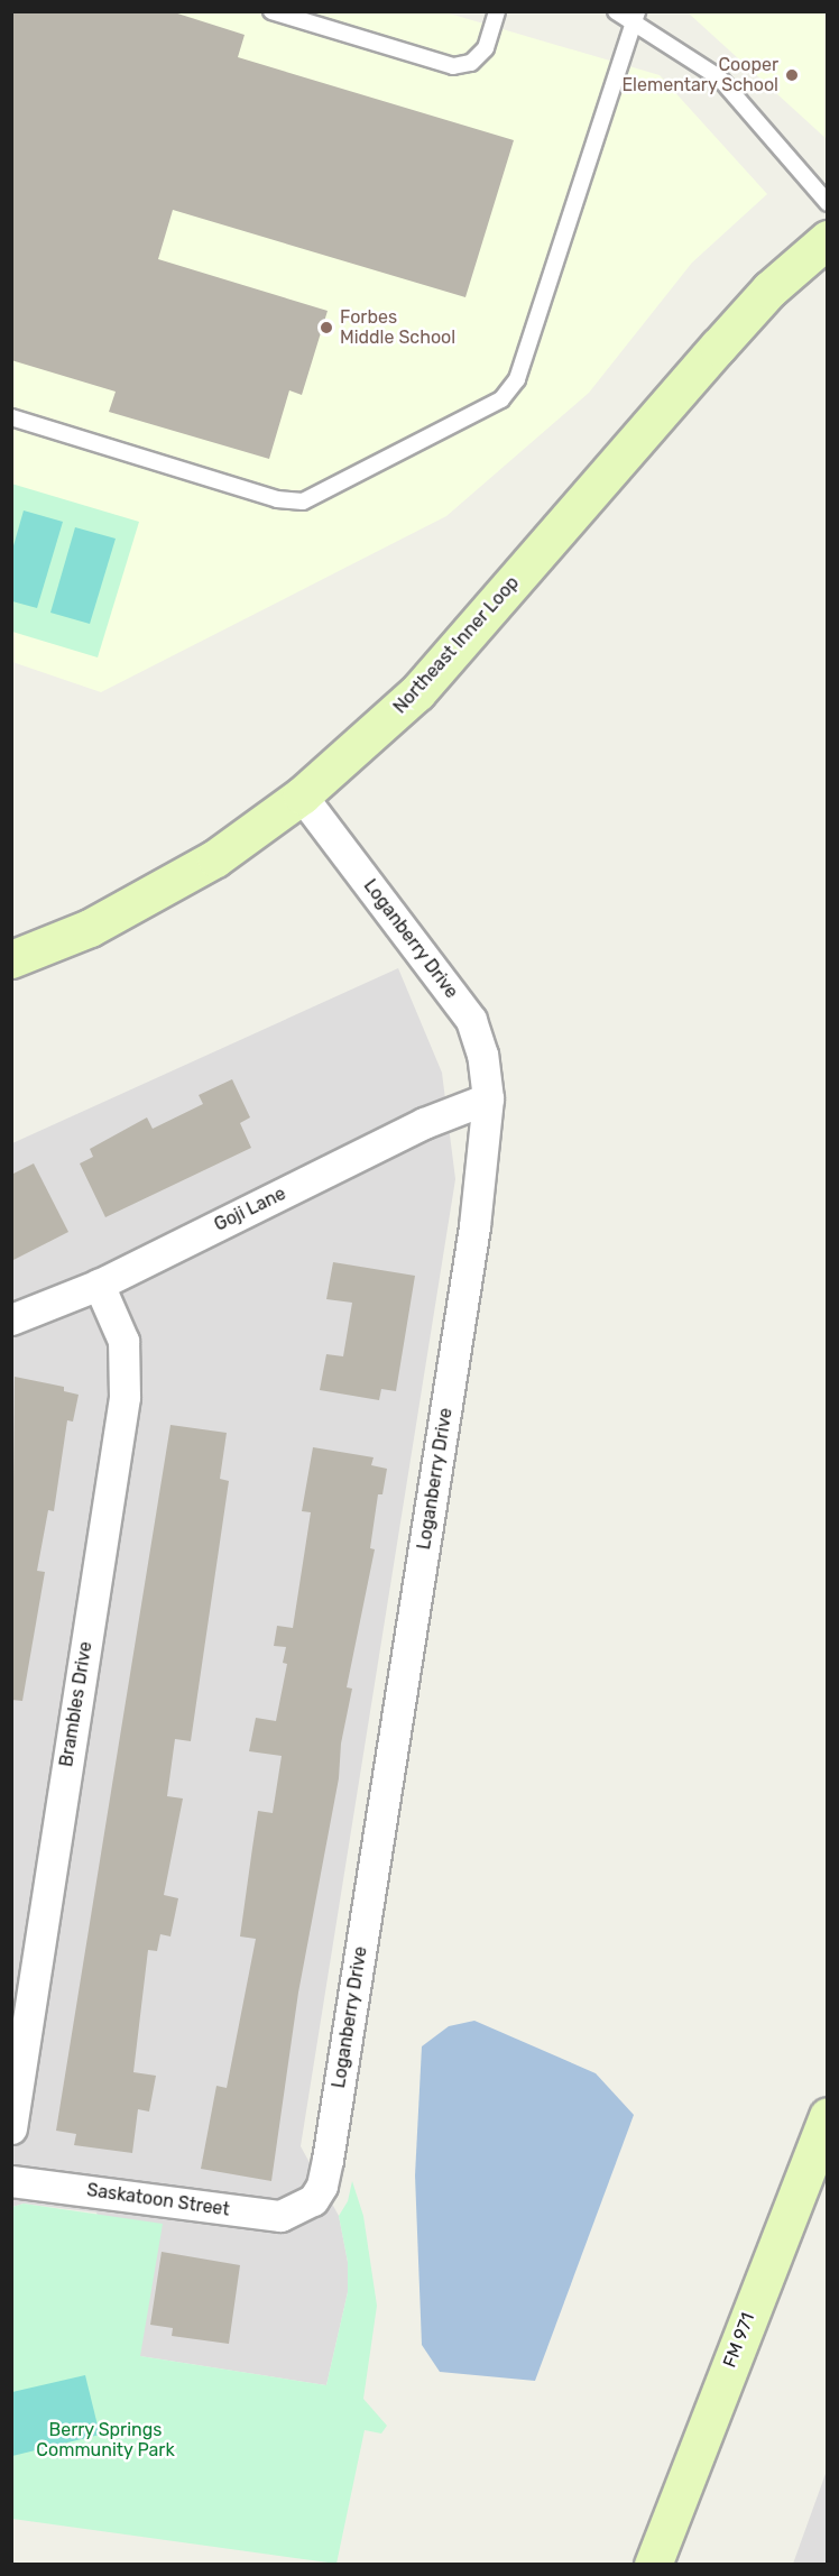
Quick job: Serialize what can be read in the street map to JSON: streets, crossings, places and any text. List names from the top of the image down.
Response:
{
  "streets": {
    "main road": ["Northeast Inner Loop", "FM 971"],
    "street": [
      "Loganberry Drive",
      "Goji Lane",
      "Brambles Drive",
      "Saskatoon Street"
    ]
  },
  "crossings": [
    ["Northeast Inner Loop", "Loganberry Drive"],
    ["Loganberry Drive", "Goji Lane"],
    ["Loganberry Drive", "Saskatoon Street"],
    ["Goji Lane", "Brambles Drive"]
  ],
  "parks": ["Berry Springs Community Park"],
  "places": ["Cooper Elementary School", "Forbes Middle School"]
}
